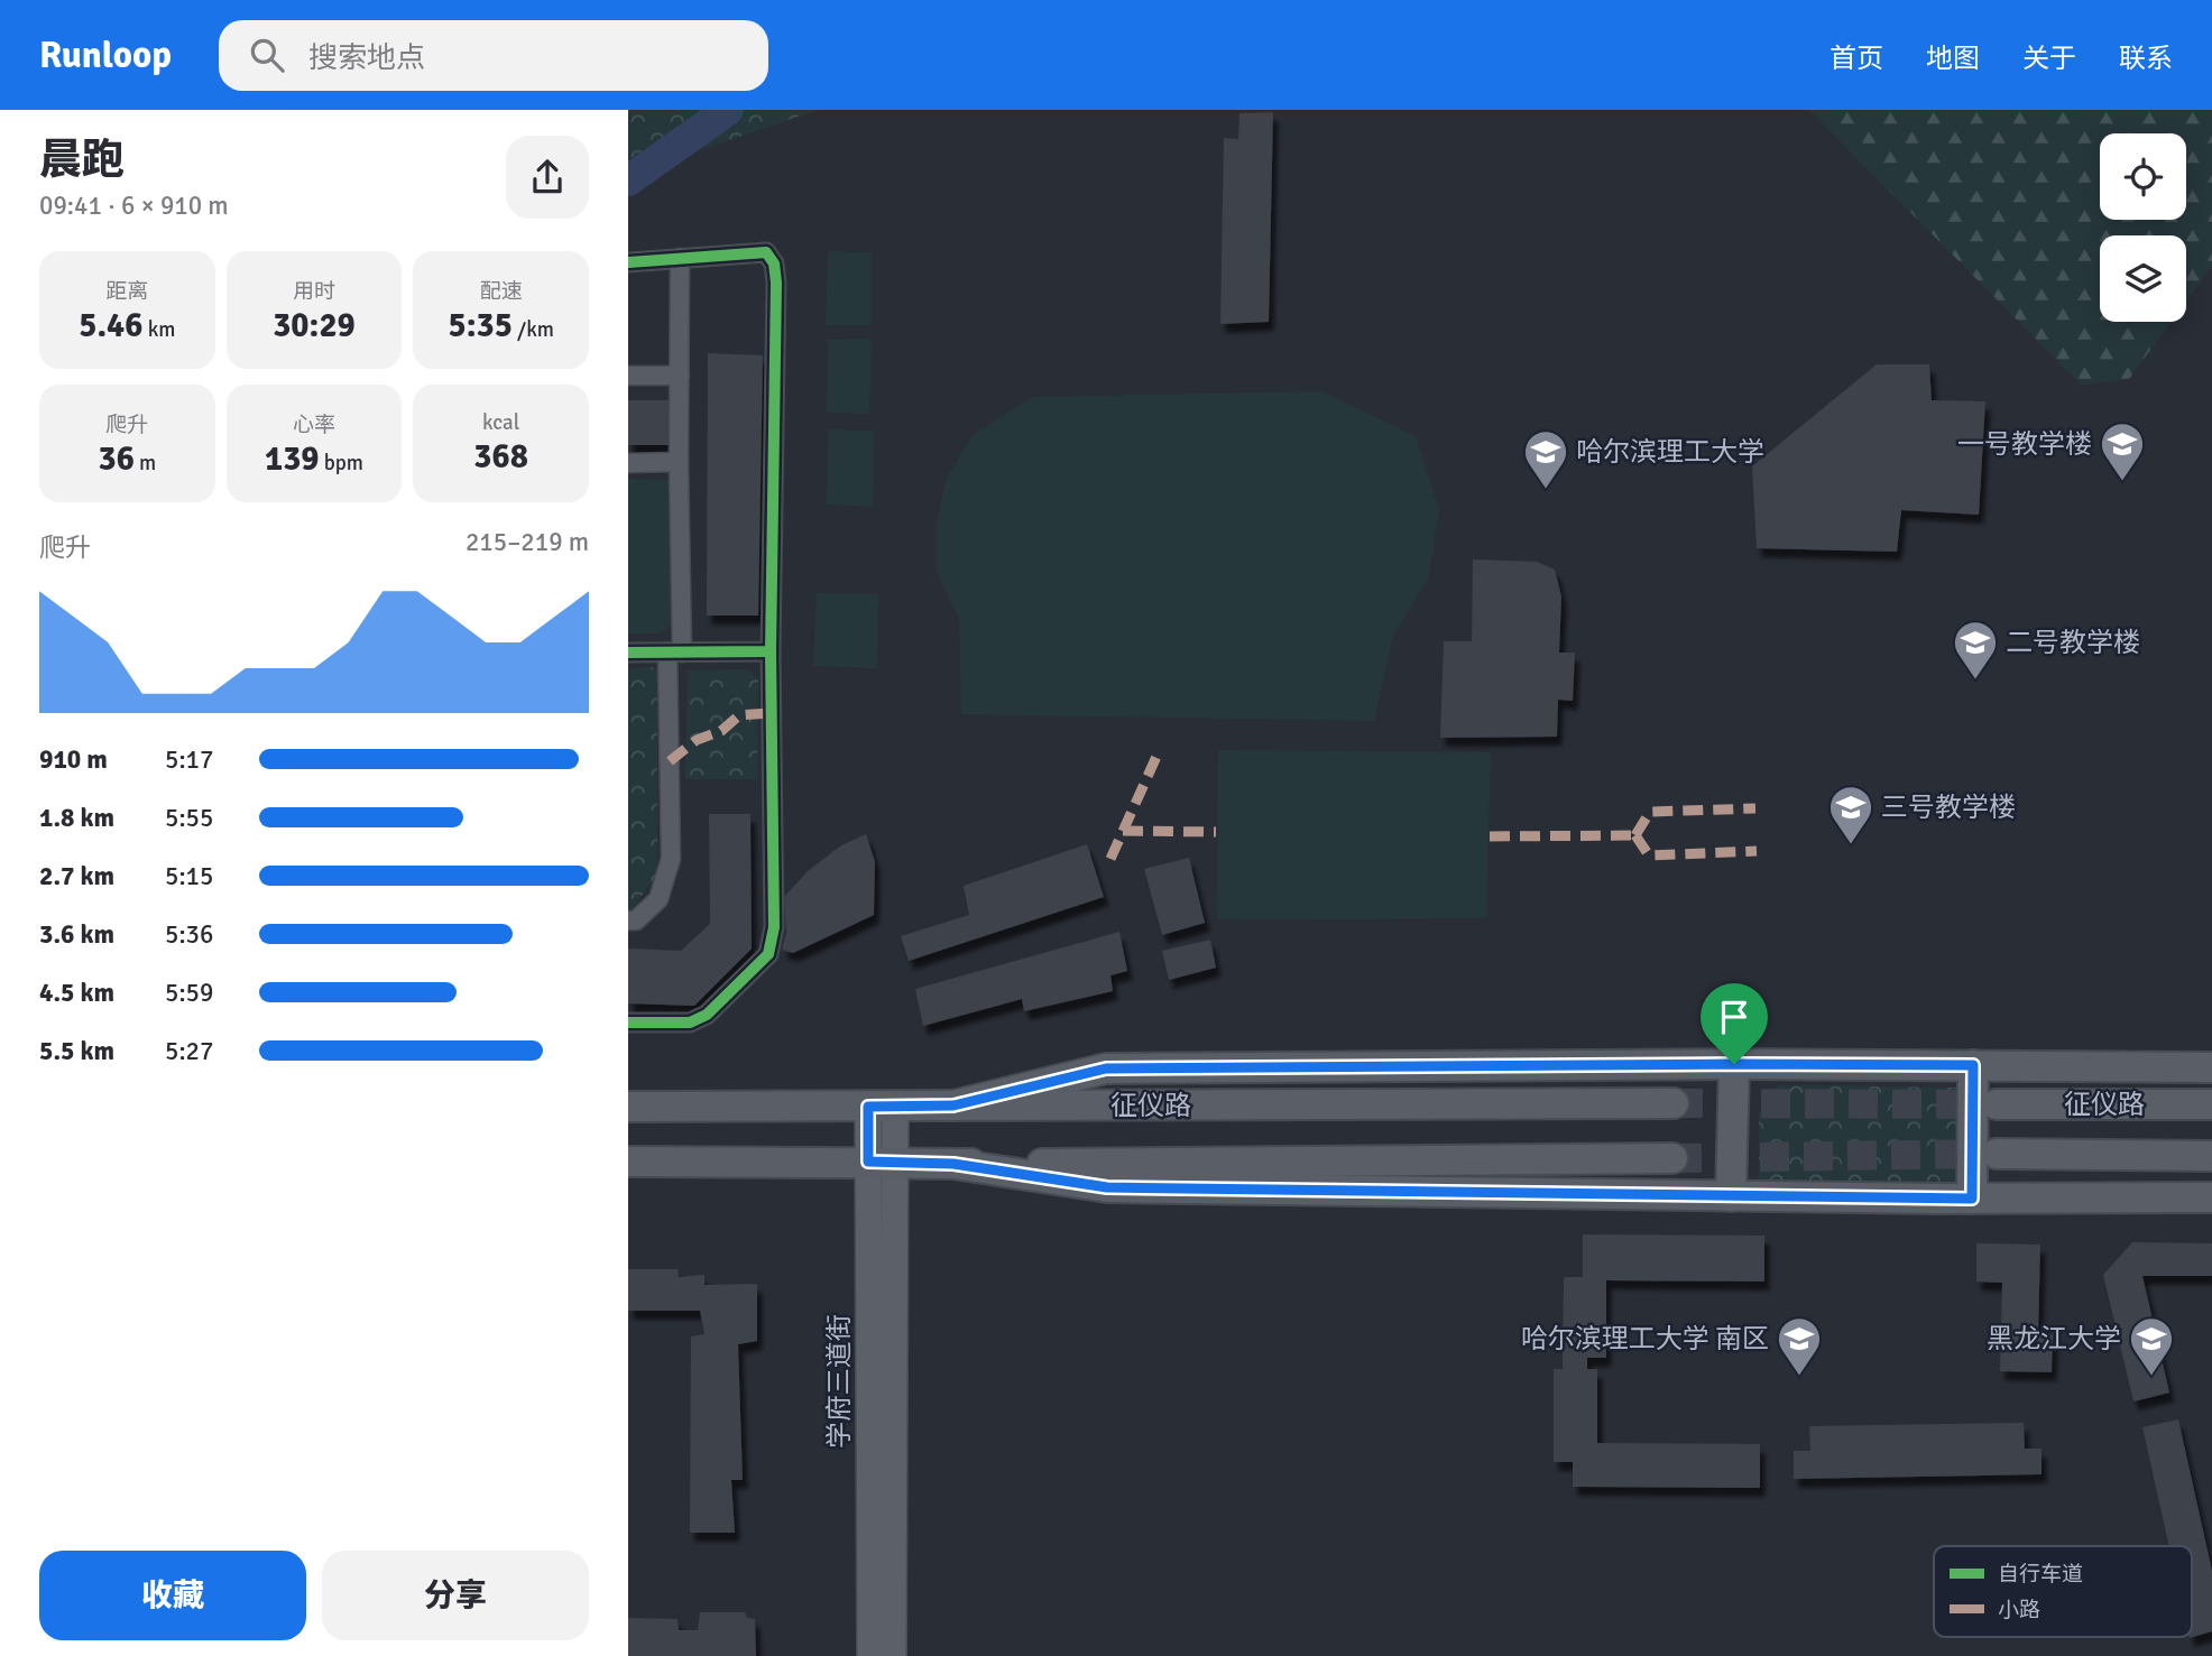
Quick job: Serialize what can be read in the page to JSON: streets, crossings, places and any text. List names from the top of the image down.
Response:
{
  "streets": {
    "main road": ["征仪路", "学府三道街"]
  },
  "crossings": [
    ["征仪路", "学府三道街"]
  ],
  "places": {
    "school or university": [
      "一号教学楼",
      "哈尔滨理工大学",
      "二号教学楼",
      "三号教学楼",
      "哈尔滨理工大学 南区",
      "黑龙江大学"
    ]
  },
  "legend": ["自行车道", "小路"],
  "page": {
    "header": "Runloop",
    "search": "搜索地点",
    "nav": [
      "首页",
      "地图",
      "关于",
      "联系"
    ],
    "heading": ["晨跑", "09:41 · 6 × 910 m"],
    "stats": [
      ["距离", "5.46 km"],
      ["用时", "30:29"],
      ["配速", "5:35 /km"],
      ["爬升", "36 m"],
      ["心率", "139 bpm"],
      ["kcal", "368"]
    ],
    "chart": ["爬升", "215–219 m"],
    "list": [
      {
        "name": "910 m",
        "note": "5:17"
      },
      {
        "name": "1.8 km",
        "note": "5:55"
      },
      {
        "name": "2.7 km",
        "note": "5:15"
      },
      {
        "name": "3.6 km",
        "note": "5:36"
      },
      {
        "name": "4.5 km",
        "note": "5:59"
      },
      {
        "name": "5.5 km",
        "note": "5:27"
      }
    ],
    "buttons": ["收藏", "分享"]
  }
}
